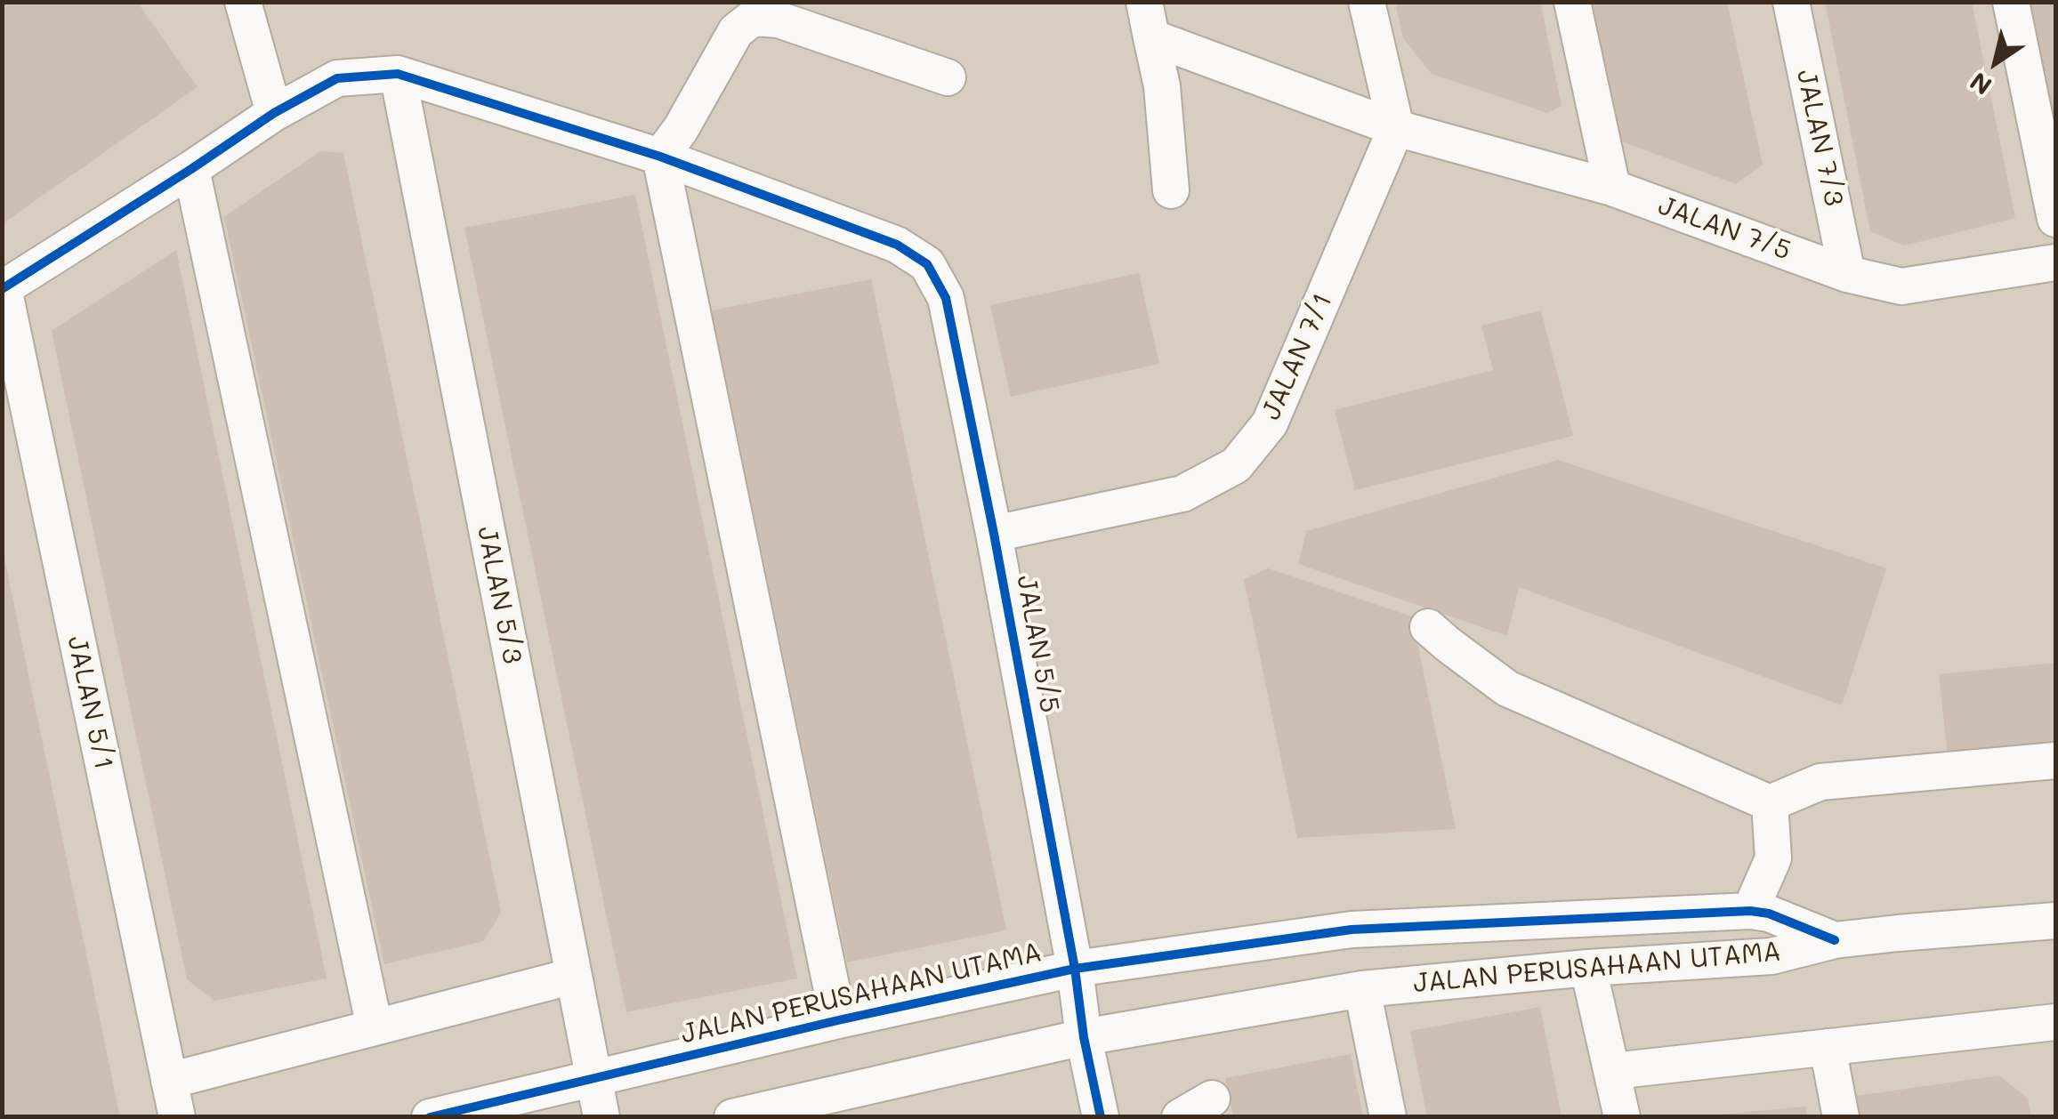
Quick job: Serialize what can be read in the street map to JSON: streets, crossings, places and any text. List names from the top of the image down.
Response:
{
  "streets": {
    "street": [
      "JALAN 7/3",
      "JALAN 7/5",
      "JALAN 7/1",
      "JALAN 5/3",
      "JALAN 5/5",
      "JALAN 5/1",
      "JALAN PERUSAHAAN UTAMA"
    ]
  },
  "crossings": [
    ["JALAN 7/3", "JALAN 7/5"],
    ["JALAN 7/5", "JALAN 7/1"],
    ["JALAN 7/1", "JALAN 5/5"],
    ["JALAN 5/3", "JALAN PERUSAHAAN UTAMA"],
    ["JALAN 5/5", "JALAN PERUSAHAAN UTAMA"]
  ],
  "north": "bottom left"
}
